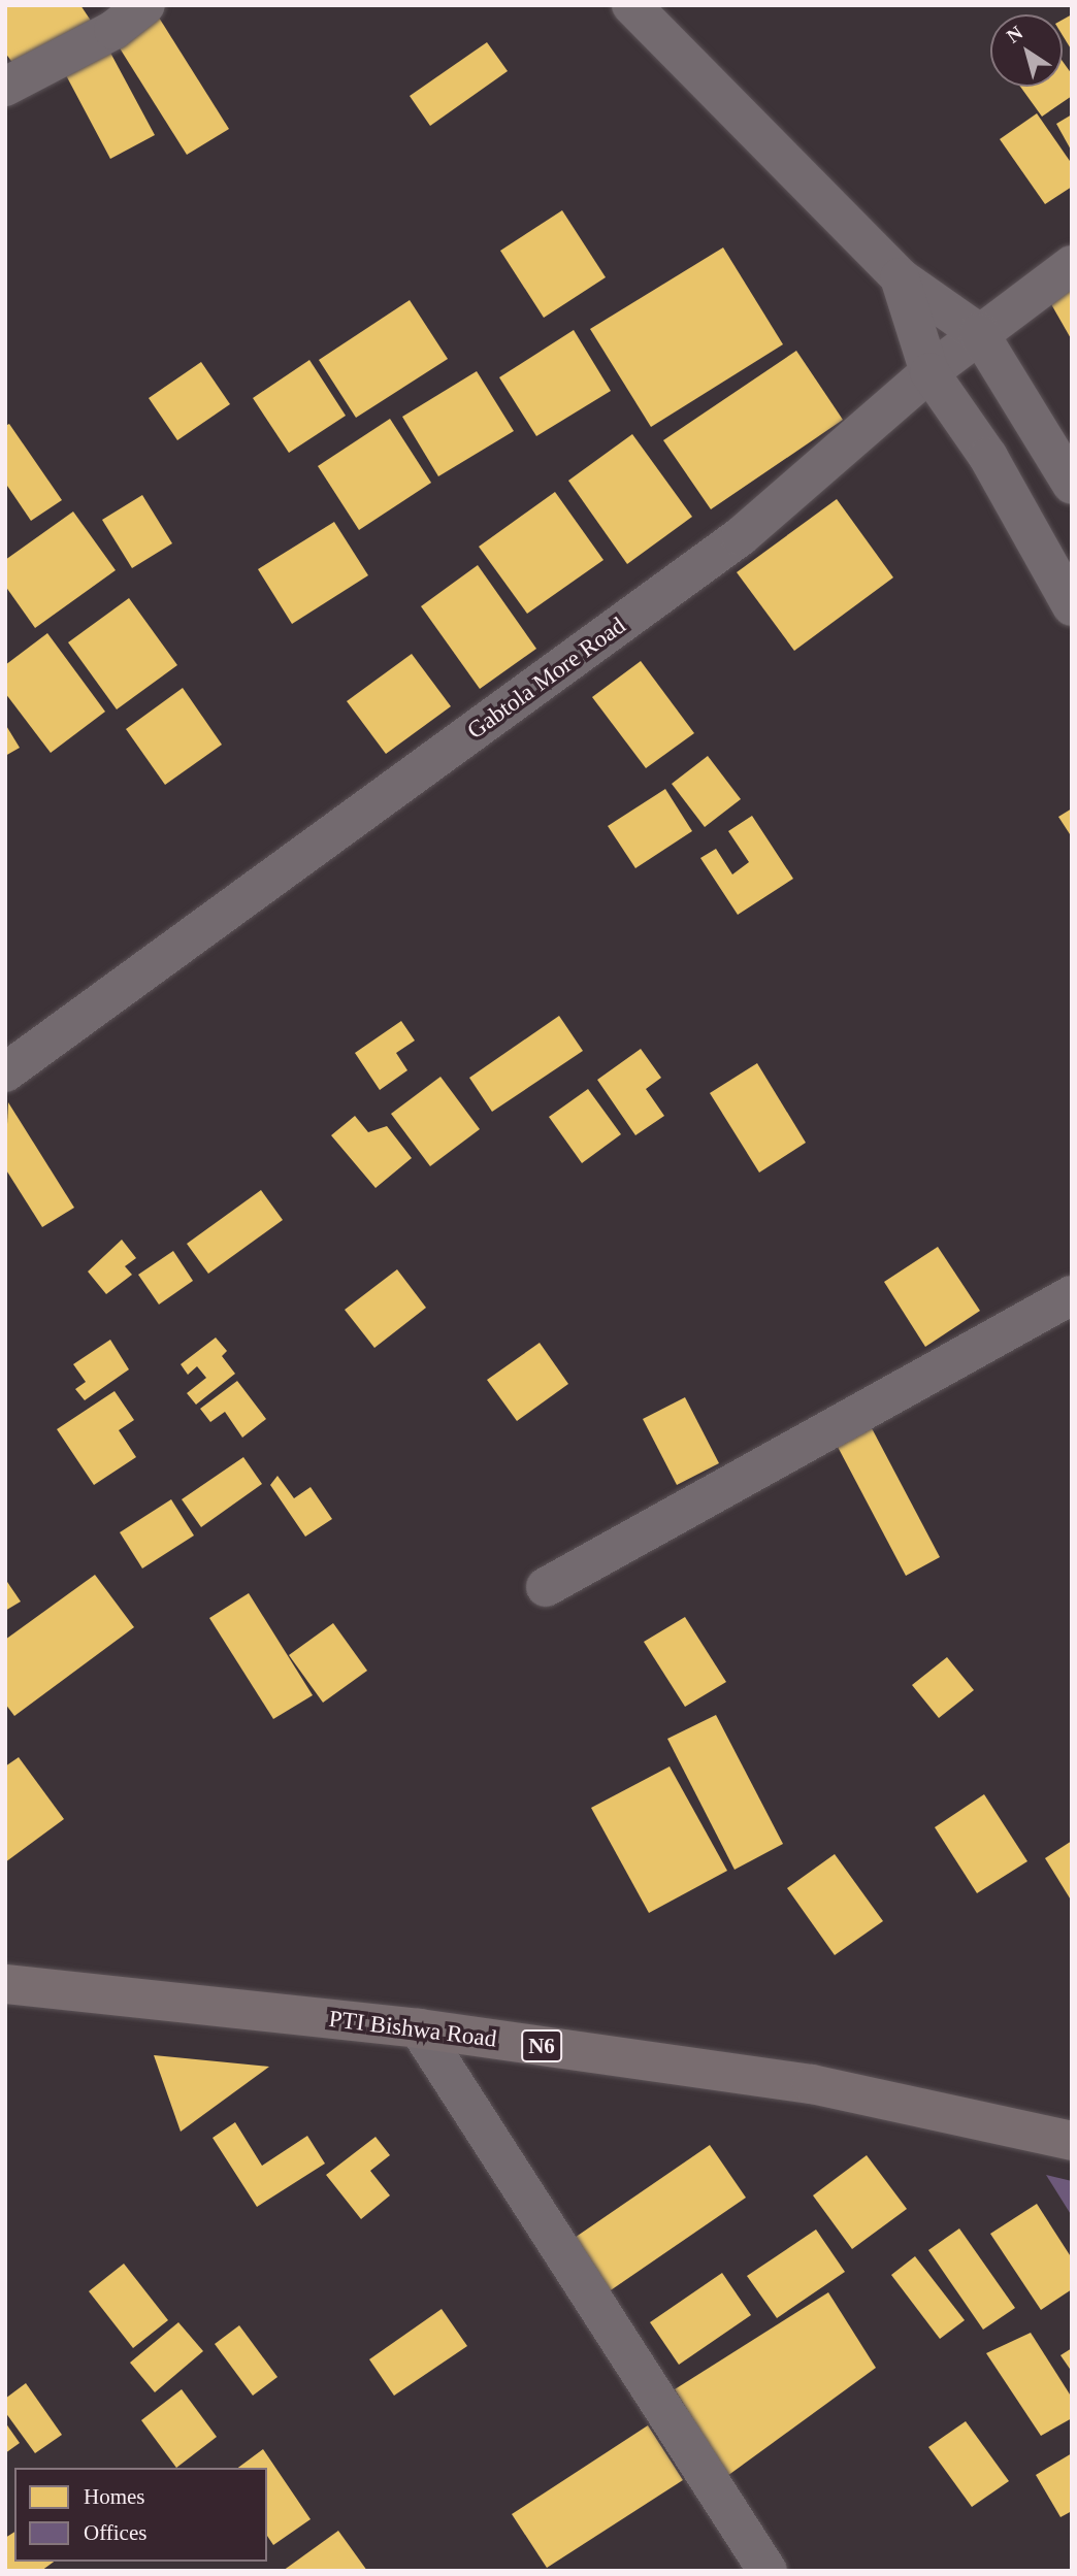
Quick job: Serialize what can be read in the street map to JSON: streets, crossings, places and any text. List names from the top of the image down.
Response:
{
  "streets": {
    "highway": ["PTI Bishwa Road", "N6"],
    "street": ["Gabtola More Road"]
  },
  "legend": ["Homes", "Offices"],
  "north": "top left"
}
